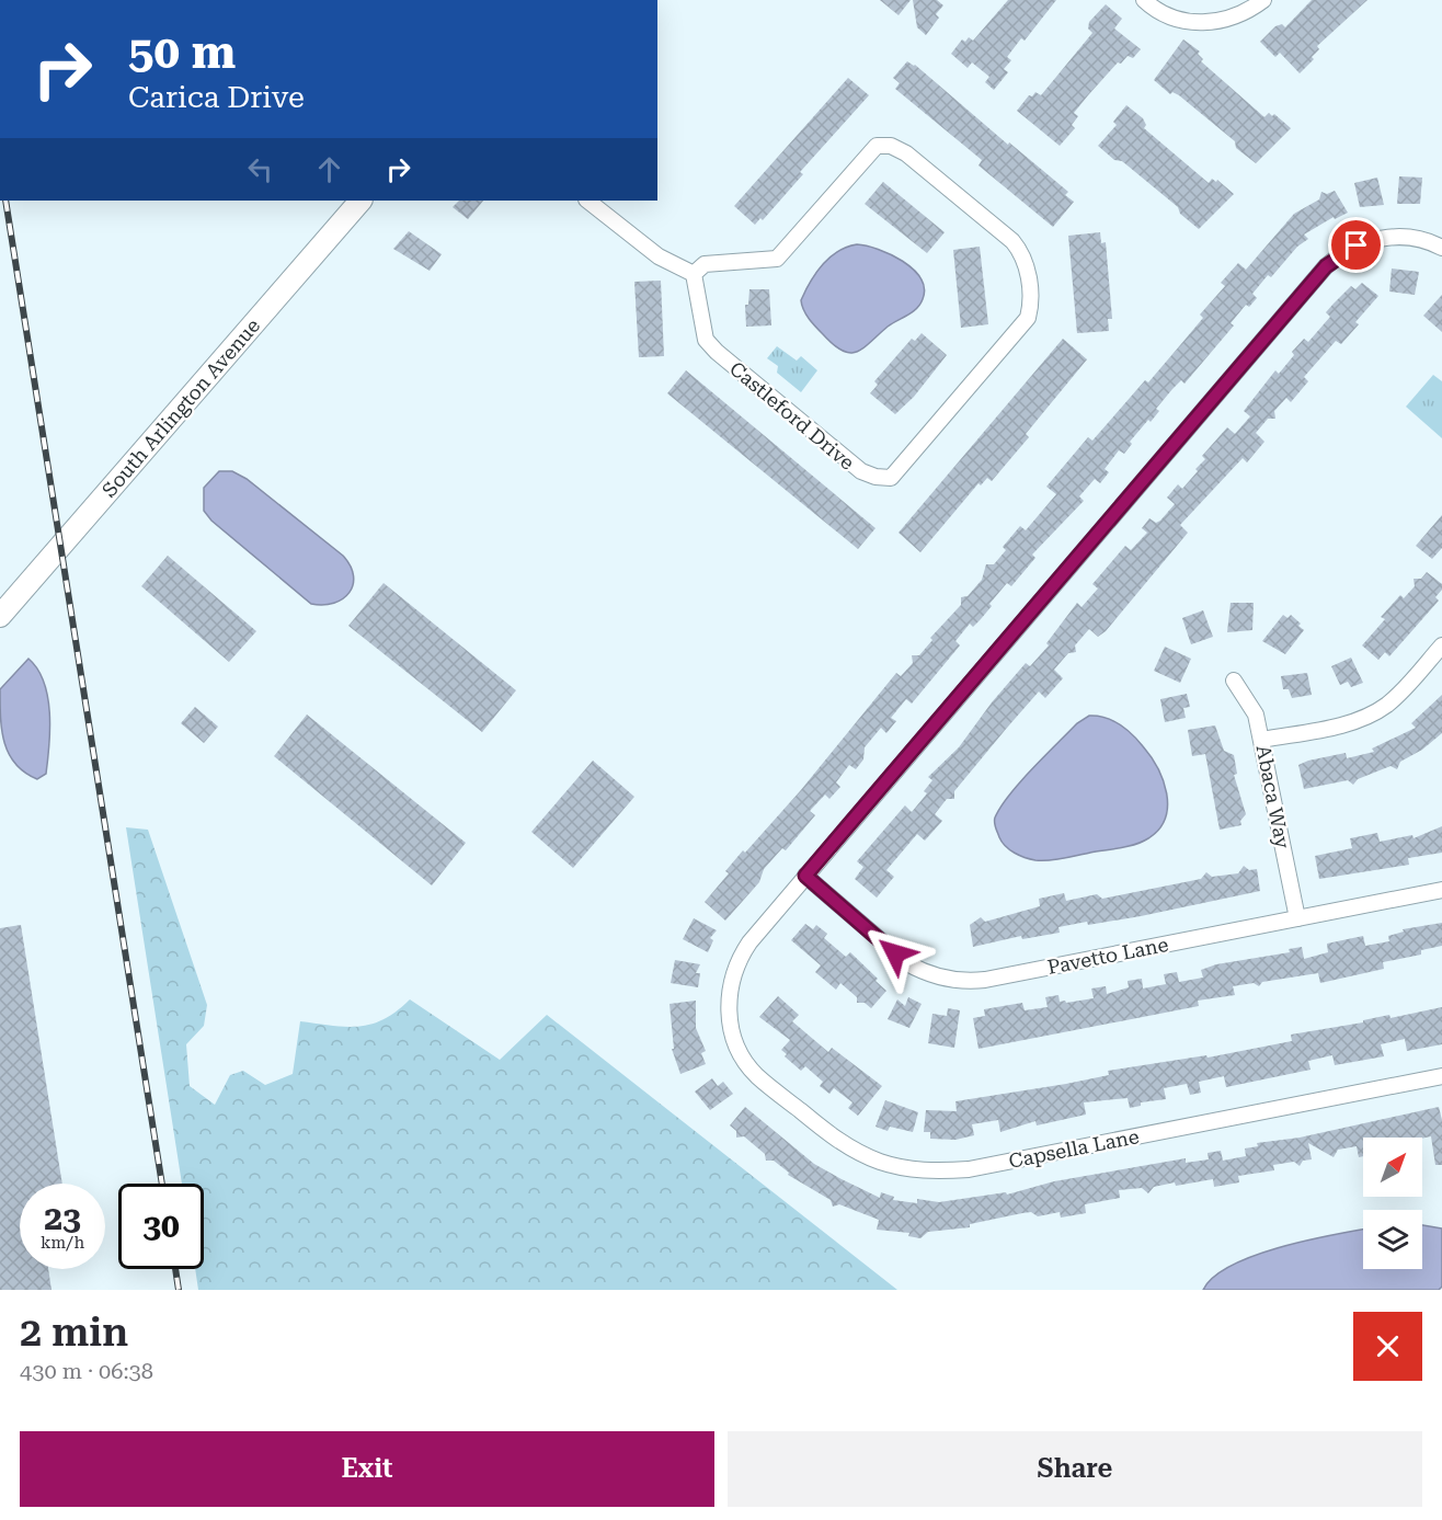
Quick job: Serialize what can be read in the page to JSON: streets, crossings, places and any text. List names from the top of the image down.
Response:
{
  "streets": {
    "main road": ["South Arlington Avenue"],
    "street": [
      "Castleford Drive",
      "Abaca Way",
      "Pavetto Lane",
      "Capsella Lane"
    ]
  },
  "crossings": [
    ["Abaca Way", "Pavetto Lane"],
    ["Pavetto Lane", "Capsella Lane"]
  ],
  "north": "top right",
  "page": {
    "turn": ["50 m", "Carica Drive"],
    "speed": "23 km/h",
    "limit": "30",
    "heading": ["2 min", "430 m · 06:38"],
    "buttons": ["Exit", "Share"]
  }
}
